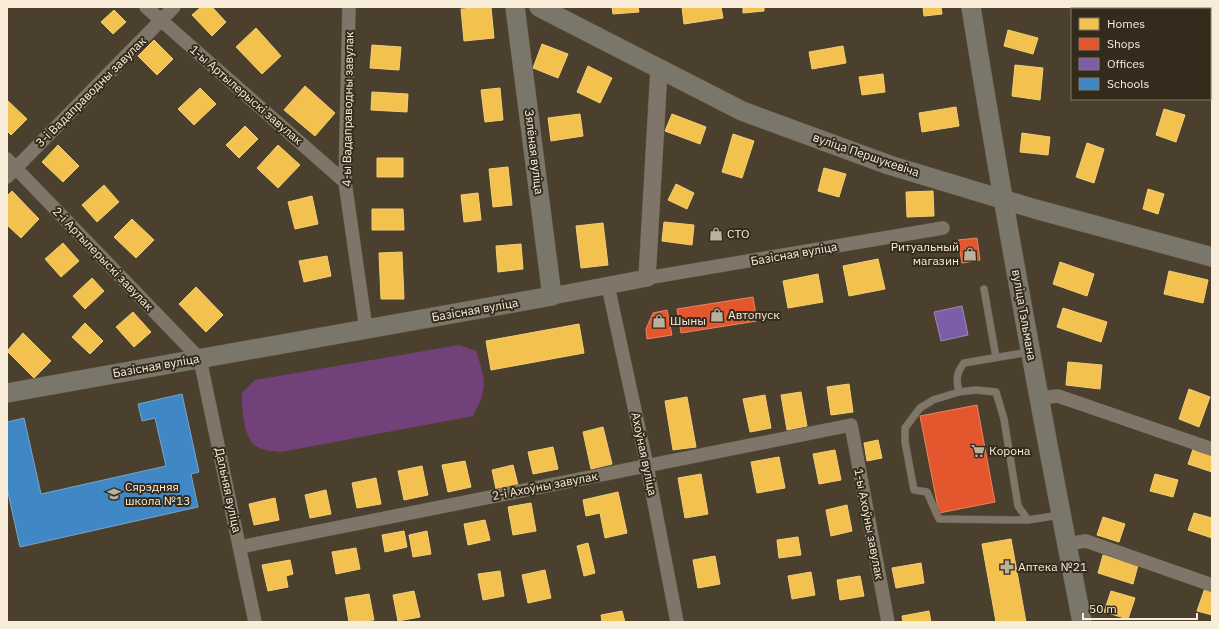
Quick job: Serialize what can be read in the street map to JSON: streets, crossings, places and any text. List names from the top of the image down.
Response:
{
  "streets": {
    "main road": [
      "Зялёная вуліца",
      "вуліца Першукевіча",
      "Базісная вуліца",
      "вуліца Тэльмана"
    ],
    "street": [
      "3-і Вадаправодны завулак",
      "1-ы Артылерыскі завулак",
      "4-ы Вадаправодны завулак",
      "2-і Артылерыскі завулак",
      "Ахоўная вуліца",
      "2-і Ахоўны завулак",
      "Дальняя вуліца",
      "1-ы Ахоўны завулак"
    ]
  },
  "crossings": [
    ["3-і Вадаправодны завулак", "1-ы Артылерыскі завулак"],
    ["3-і Вадаправодны завулак", "2-і Артылерыскі завулак"],
    ["1-ы Артылерыскі завулак", "4-ы Вадаправодны завулак"],
    ["4-ы Вадаправодны завулак", "Базісная вуліца"],
    ["Зялёная вуліца", "Базісная вуліца"],
    ["вуліца Першукевіча", "вуліца Тэльмана"],
    ["Базісная вуліца", "2-і Артылерыскі завулак"],
    ["Базісная вуліца", "Ахоўная вуліца"],
    ["Базісная вуліца", "Дальняя вуліца"],
    ["2-і Артылерыскі завулак", "Дальняя вуліца"],
    ["Ахоўная вуліца", "2-і Ахоўны завулак"],
    ["2-і Ахоўны завулак", "Дальняя вуліца"],
    ["2-і Ахоўны завулак", "1-ы Ахоўны завулак"]
  ],
  "places": {
    "shop": [
      "СТО",
      "Ритуальный магазин",
      "Автопуск",
      "Шыны"
    ],
    "supermarket": ["Корона"],
    "school or university": ["Сярэдняя школа №13"],
    "pharmacy": ["Аптека №21"]
  },
  "legend": [
    "Homes",
    "Shops",
    "Offices",
    "Schools"
  ],
  "scale_bar": "50 m"
}
